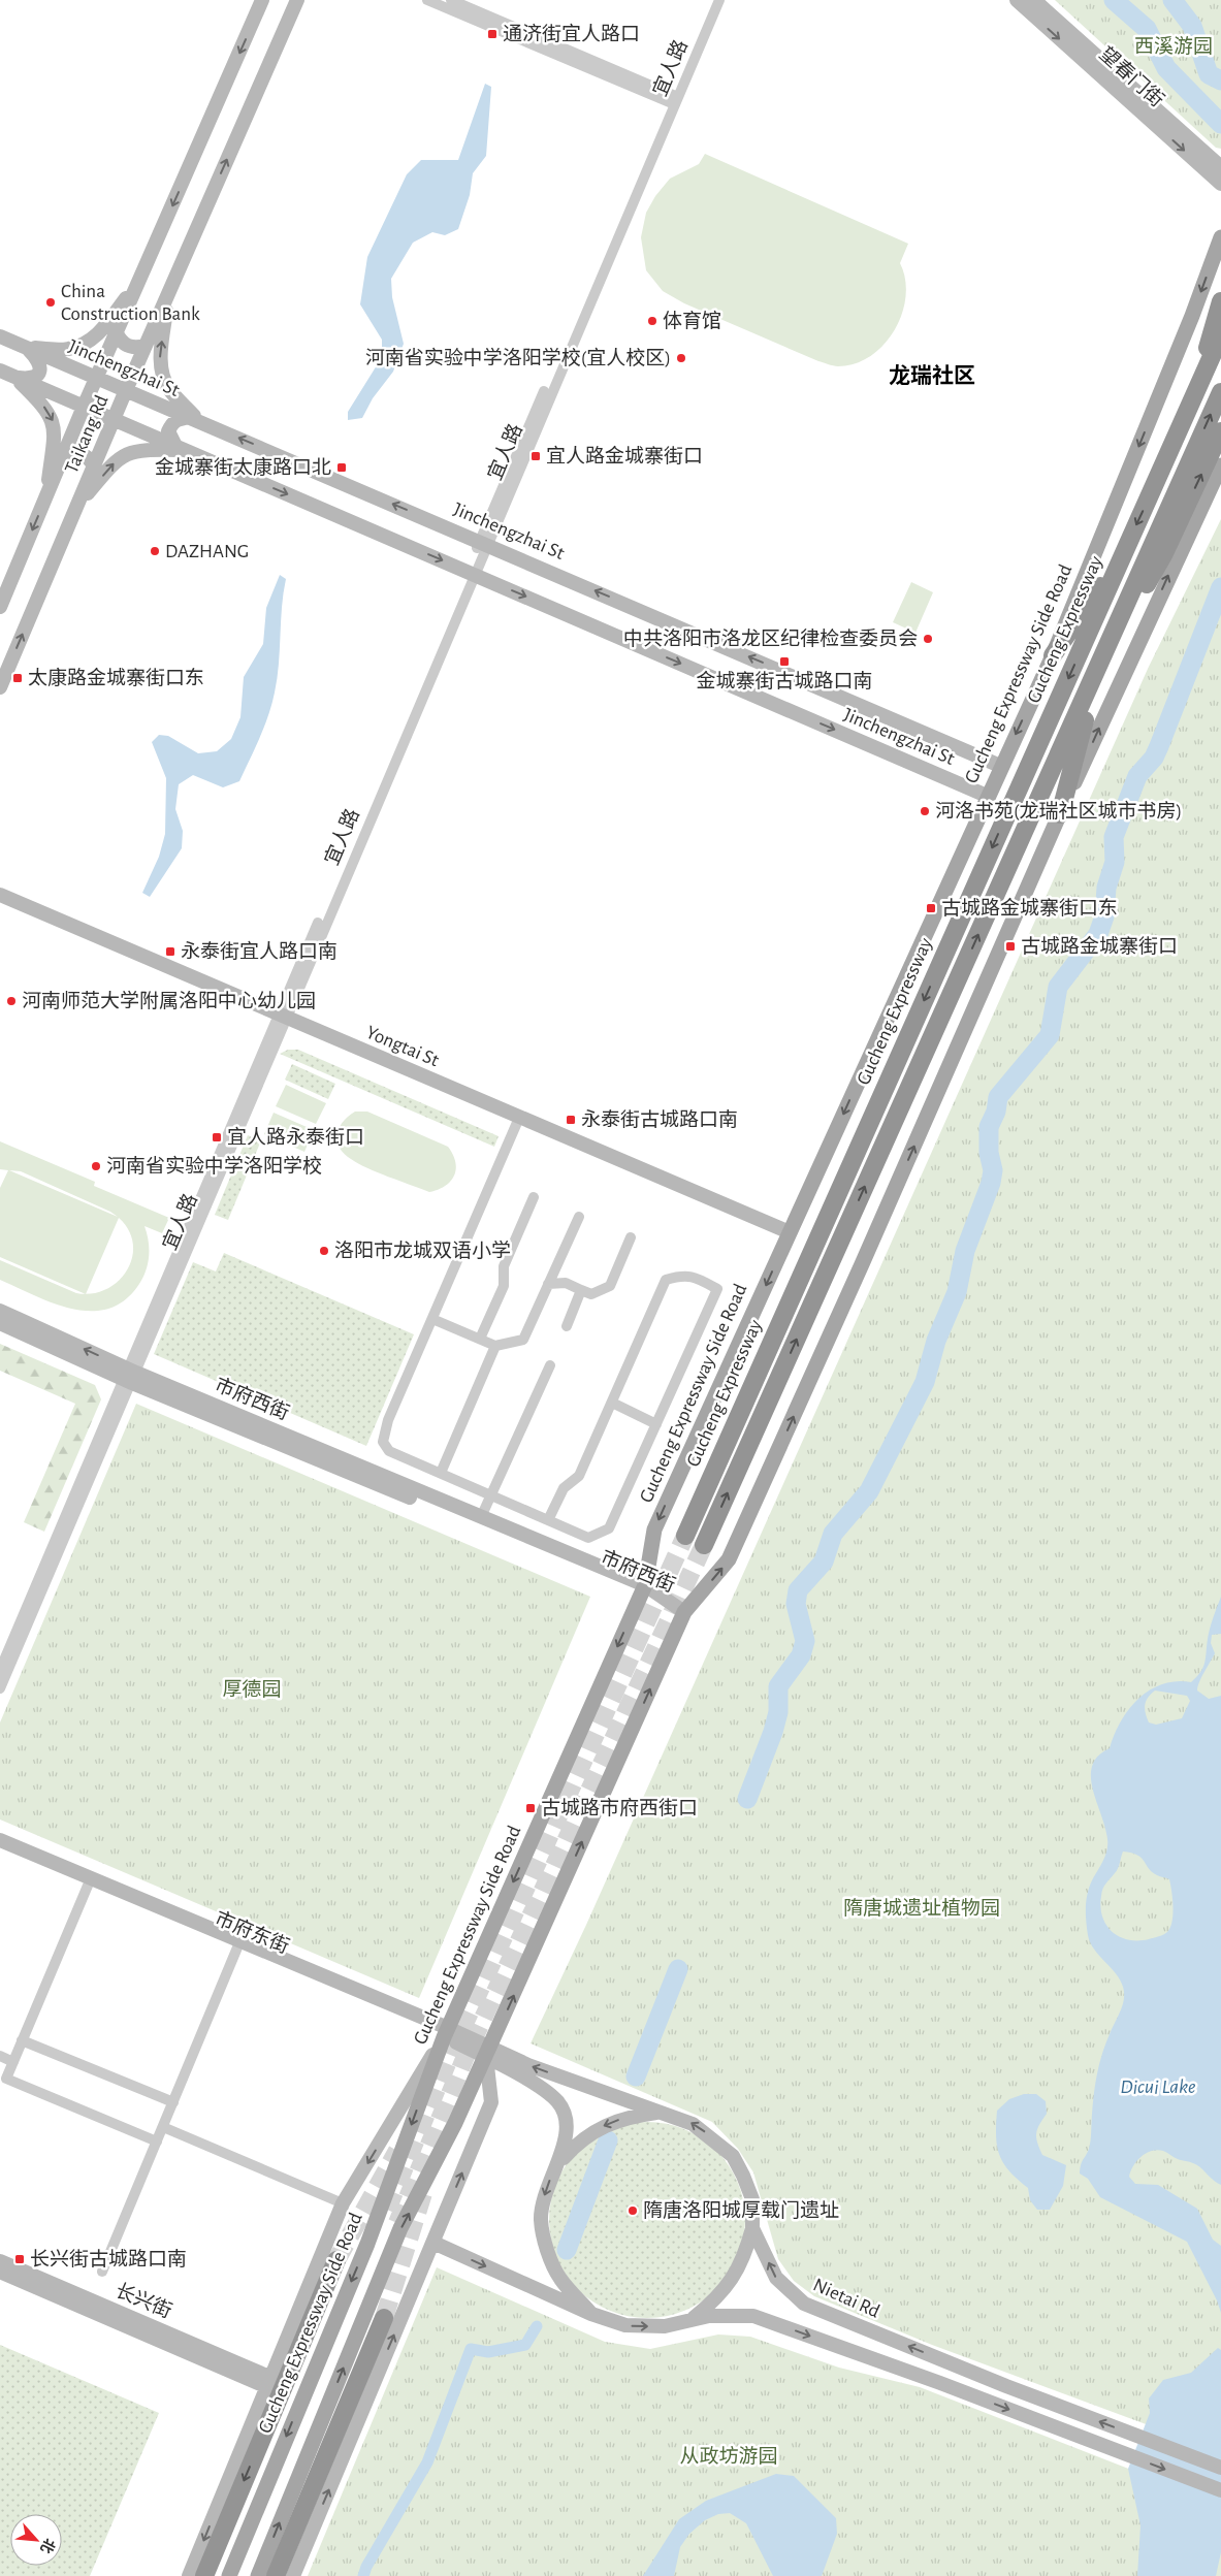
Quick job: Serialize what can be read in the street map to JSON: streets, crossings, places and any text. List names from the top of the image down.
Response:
{
  "streets": {
    "highway": ["Gucheng Expressway"],
    "main road": [
      "望春门街",
      "Jinchengzhai St",
      "Taikang Rd",
      "Gucheng Expressway Side Road",
      "Yongtai St",
      "市府西街",
      "市府东街",
      "Nietai Rd",
      "长兴街"
    ],
    "street": ["宜人路"]
  },
  "crossings": [
    ["宜人路", "Jinchengzhai St"],
    ["宜人路", "Yongtai St"],
    ["宜人路", "市府西街"],
    ["Jinchengzhai St", "Taikang Rd"],
    ["Jinchengzhai St", "Gucheng Expressway Side Road"],
    ["Gucheng Expressway Side Road", "Yongtai St"],
    ["Gucheng Expressway Side Road", "市府西街"],
    ["Gucheng Expressway Side Road", "市府东街"],
    ["市府东街", "Nietai Rd"]
  ],
  "districts": ["龙瑞社区"],
  "water": ["Dicui Lake"],
  "parks": [
    "西溪游园",
    "厚德园",
    "隋唐城遗址植物园",
    "从政坊游园"
  ],
  "places": {
    "transit": [
      "通济街宜人路口",
      "宜人路金城寨街口",
      "金城寨街太康路口北",
      "金城寨街古城路口南",
      "太康路金城寨街口东",
      "古城路金城寨街口东",
      "古城路金城寨街口",
      "永泰街宜人路口南",
      "永泰街古城路口南",
      "宜人路永泰街口",
      "古城路市府西街口",
      "长兴街古城路口南"
    ],
    "other": [
      "China Construction Bank",
      "体育馆",
      "河南省实验中学洛阳学校(宜人校区)",
      "DAZHANG",
      "中共洛阳市洛龙区纪律检查委员会",
      "河洛书苑(龙瑞社区城市书房)",
      "河南师范大学附属洛阳中心幼儿园",
      "河南省实验中学洛阳学校",
      "洛阳市龙城双语小学",
      "隋唐洛阳城厚载门遗址"
    ]
  },
  "north": "bottom right"
}
